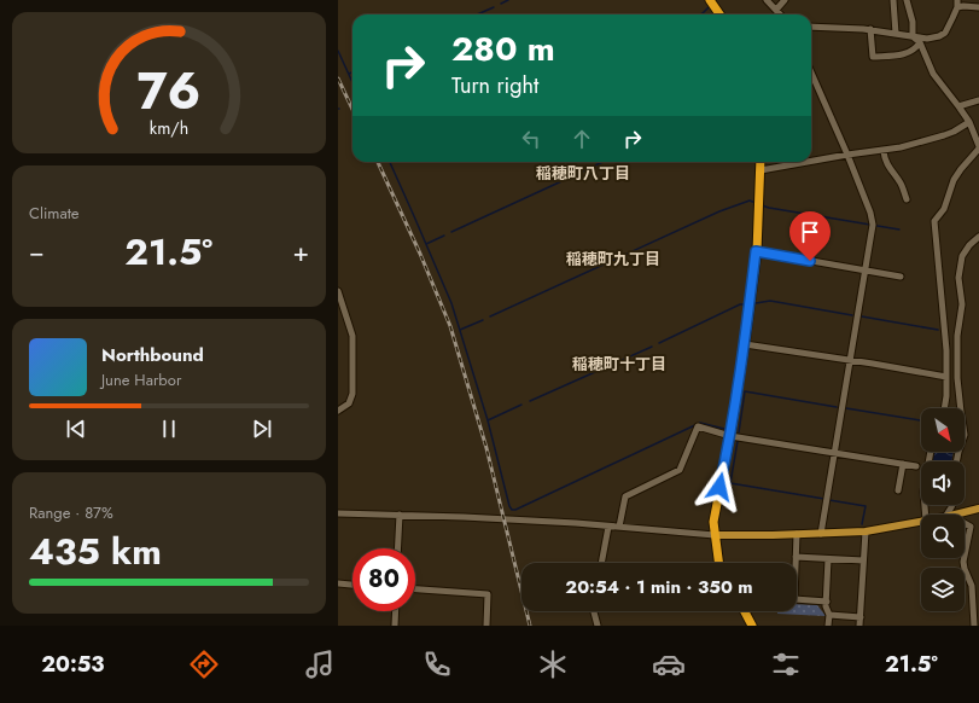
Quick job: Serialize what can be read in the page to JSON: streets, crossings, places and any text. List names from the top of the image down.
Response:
{
  "districts": ["稲穂町八丁目", "稲穂町九丁目", "稲穂町十丁目"],
  "north": "bottom right",
  "page": {
    "turn": ["280 m", "Turn right"],
    "tile": [
      "Climate",
      ["Range · 87%", "435 km"]
    ],
    "heat": ["−", "21.5°", "+"],
    "song": ["Northbound", "June Harbor"],
    "limit": "80",
    "trip": "20:54 · 1 min · 350 m",
    "tabs": ["20:53", "21.5°"],
    "gauge": ["76", "km/h"]
  }
}
